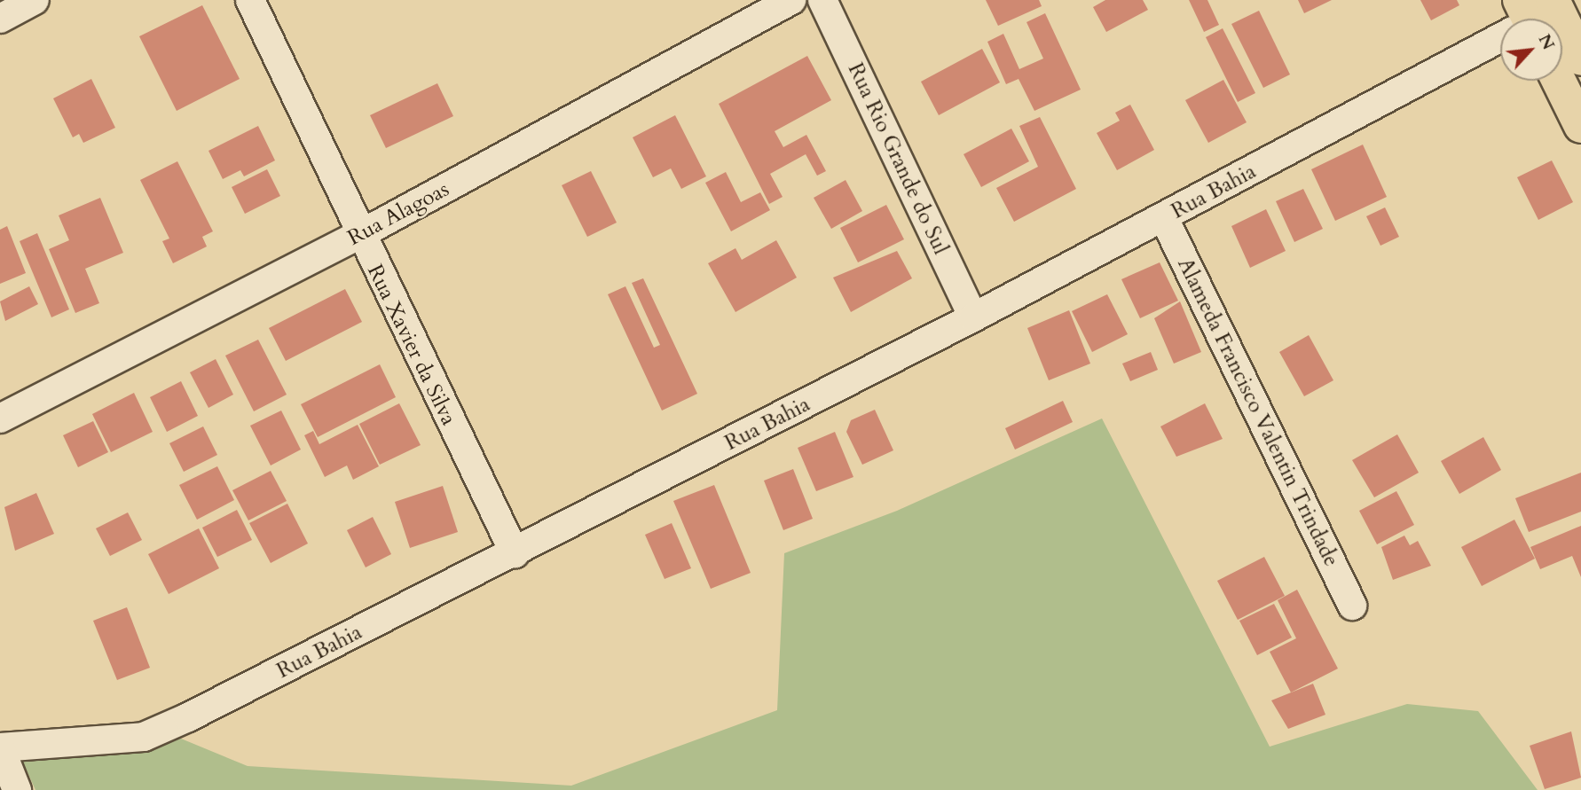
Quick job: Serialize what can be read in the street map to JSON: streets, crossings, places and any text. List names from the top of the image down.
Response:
{
  "streets": {
    "street": [
      "Rua Rio Grande do Sul",
      "Rua Bahia",
      "Rua Alagoas",
      "Rua Xavier da Silva",
      "Alameda Francisco Valentin Trindade"
    ]
  },
  "crossings": [
    ["Rua Rio Grande do Sul", "Rua Bahia"],
    ["Rua Bahia", "Rua Xavier da Silva"],
    ["Rua Bahia", "Alameda Francisco Valentin Trindade"],
    ["Rua Alagoas", "Rua Xavier da Silva"]
  ],
  "north": "top right"
}
